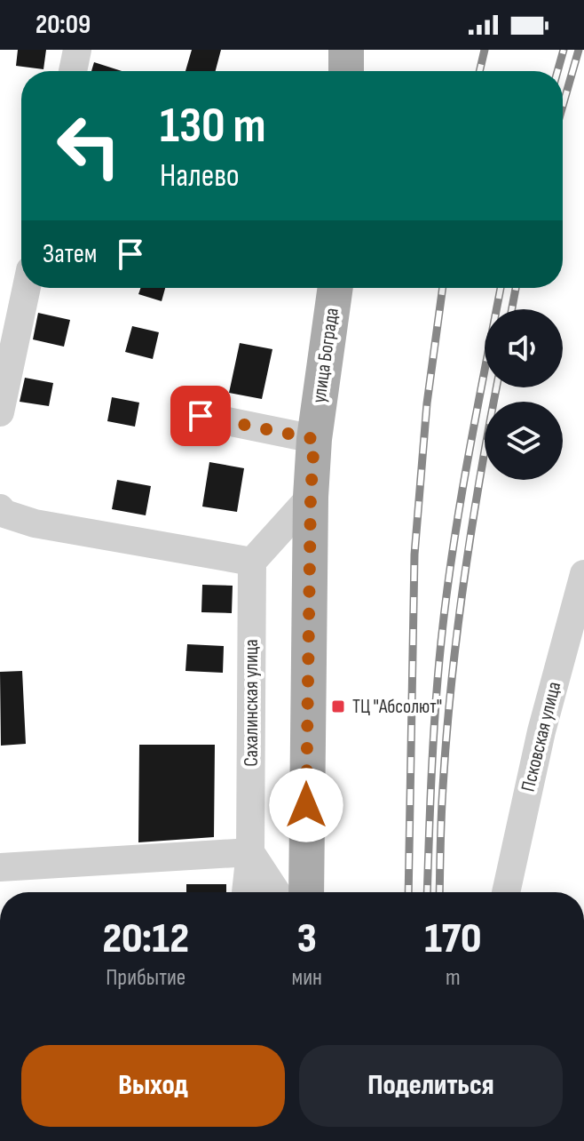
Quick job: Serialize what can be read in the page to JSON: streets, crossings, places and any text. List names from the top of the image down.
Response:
{
  "streets": {
    "main road": ["улица Бограда"],
    "street": ["Сахалинская улица", "Псковская улица"]
  },
  "places": {
    "transit": ["ТЦ \"Абсолют\""]
  },
  "page": {
    "status": "20:09",
    "turn": ["130 m", "Налево"],
    "then": "Затем",
    "eta": [
      "20:12",
      "Прибытие",
      "3",
      "мин",
      "170",
      "m"
    ],
    "buttons": ["Выход", "Поделиться"]
  }
}
